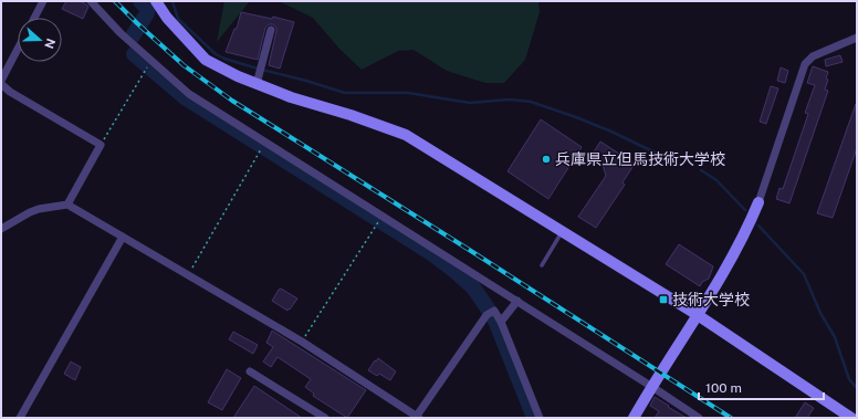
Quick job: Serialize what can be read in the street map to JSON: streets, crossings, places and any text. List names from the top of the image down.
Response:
{
  "places": {
    "other": ["兵庫県立但馬技術大学校"],
    "transit": ["技術大学校"]
  },
  "scale_bar": "100 m",
  "north": "right"
}
